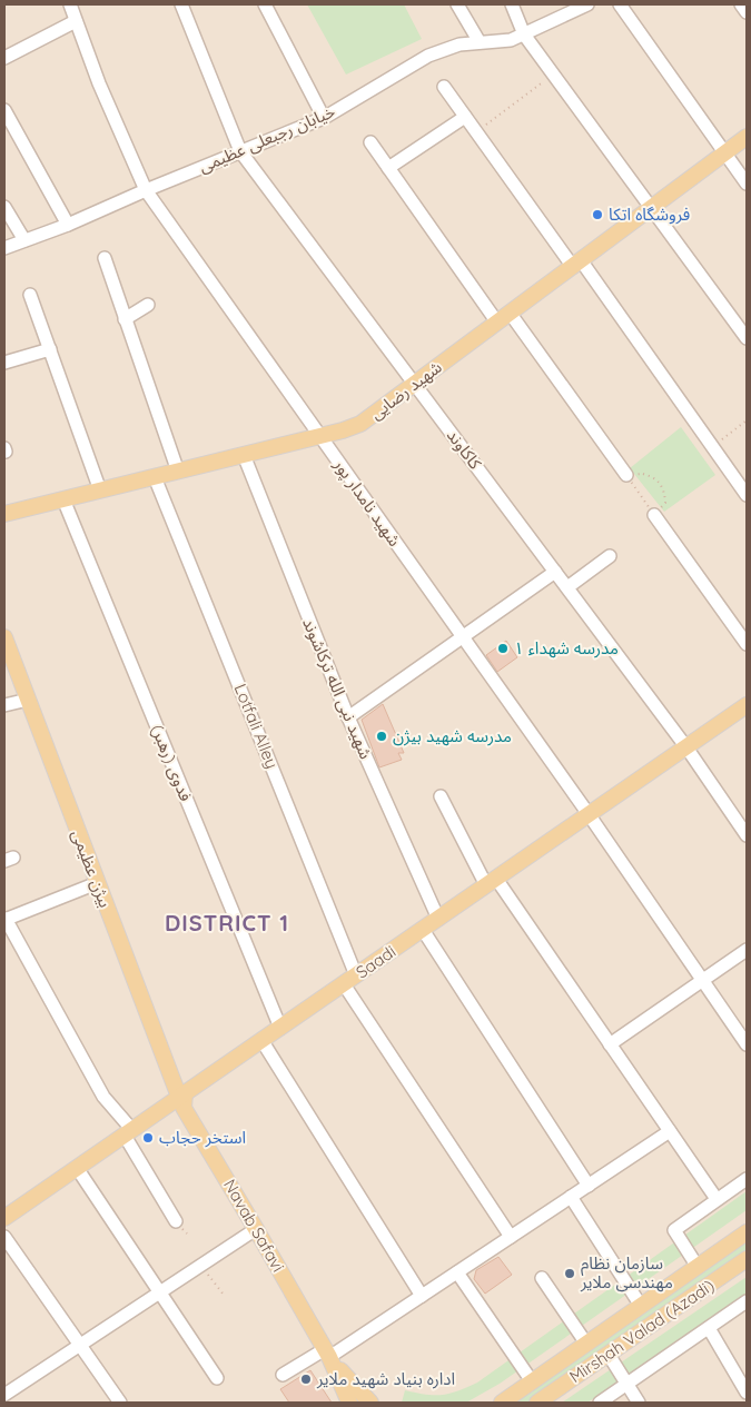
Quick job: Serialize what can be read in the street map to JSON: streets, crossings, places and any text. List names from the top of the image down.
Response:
{
  "streets": {
    "main road": [
      "شهید رضایی",
      "بیژن عظیمی",
      "Saadi",
      "Navab Safavi",
      "Mirshah Valad (Azadi)"
    ],
    "street": [
      "خیابان رجبعلی عظیمی",
      "کاکاوند",
      "شهید نامدار پور",
      "شهید نبی الله ترکاشوند",
      "Lotfali Alley",
      "فدوی (رهبر)"
    ]
  },
  "crossings": [
    ["خیابان رجبعلی عظیمی", "کاکاوند"],
    ["خیابان رجبعلی عظیمی", "شهید نامدار پور"],
    ["شهید رضایی", "کاکاوند"],
    ["شهید رضایی", "شهید نامدار پور"],
    ["شهید رضایی", "شهید نبی الله ترکاشوند"],
    ["شهید رضایی", "Lotfali Alley"],
    ["شهید رضایی", "فدوی (رهبر)"],
    ["کاکاوند", "Saadi"],
    ["شهید نامدار پور", "Saadi"],
    ["شهید نبی الله ترکاشوند", "Saadi"],
    ["Lotfali Alley", "Saadi"],
    ["فدوی (رهبر)", "Saadi"],
    ["بیژن عظیمی", "Saadi"],
    ["بیژن عظیمی", "Navab Safavi"],
    ["Saadi", "Navab Safavi"]
  ],
  "districts": ["DISTRICT 1"],
  "places": [
    "فروشگاه اتکا",
    "مدرسه شهداء ۱",
    "مدرسه شهید بیژن",
    "استخر حجاب",
    "سازمان نظام مهندسی ملایر",
    "اداره بنیاد شهید ملایر"
  ]
}
